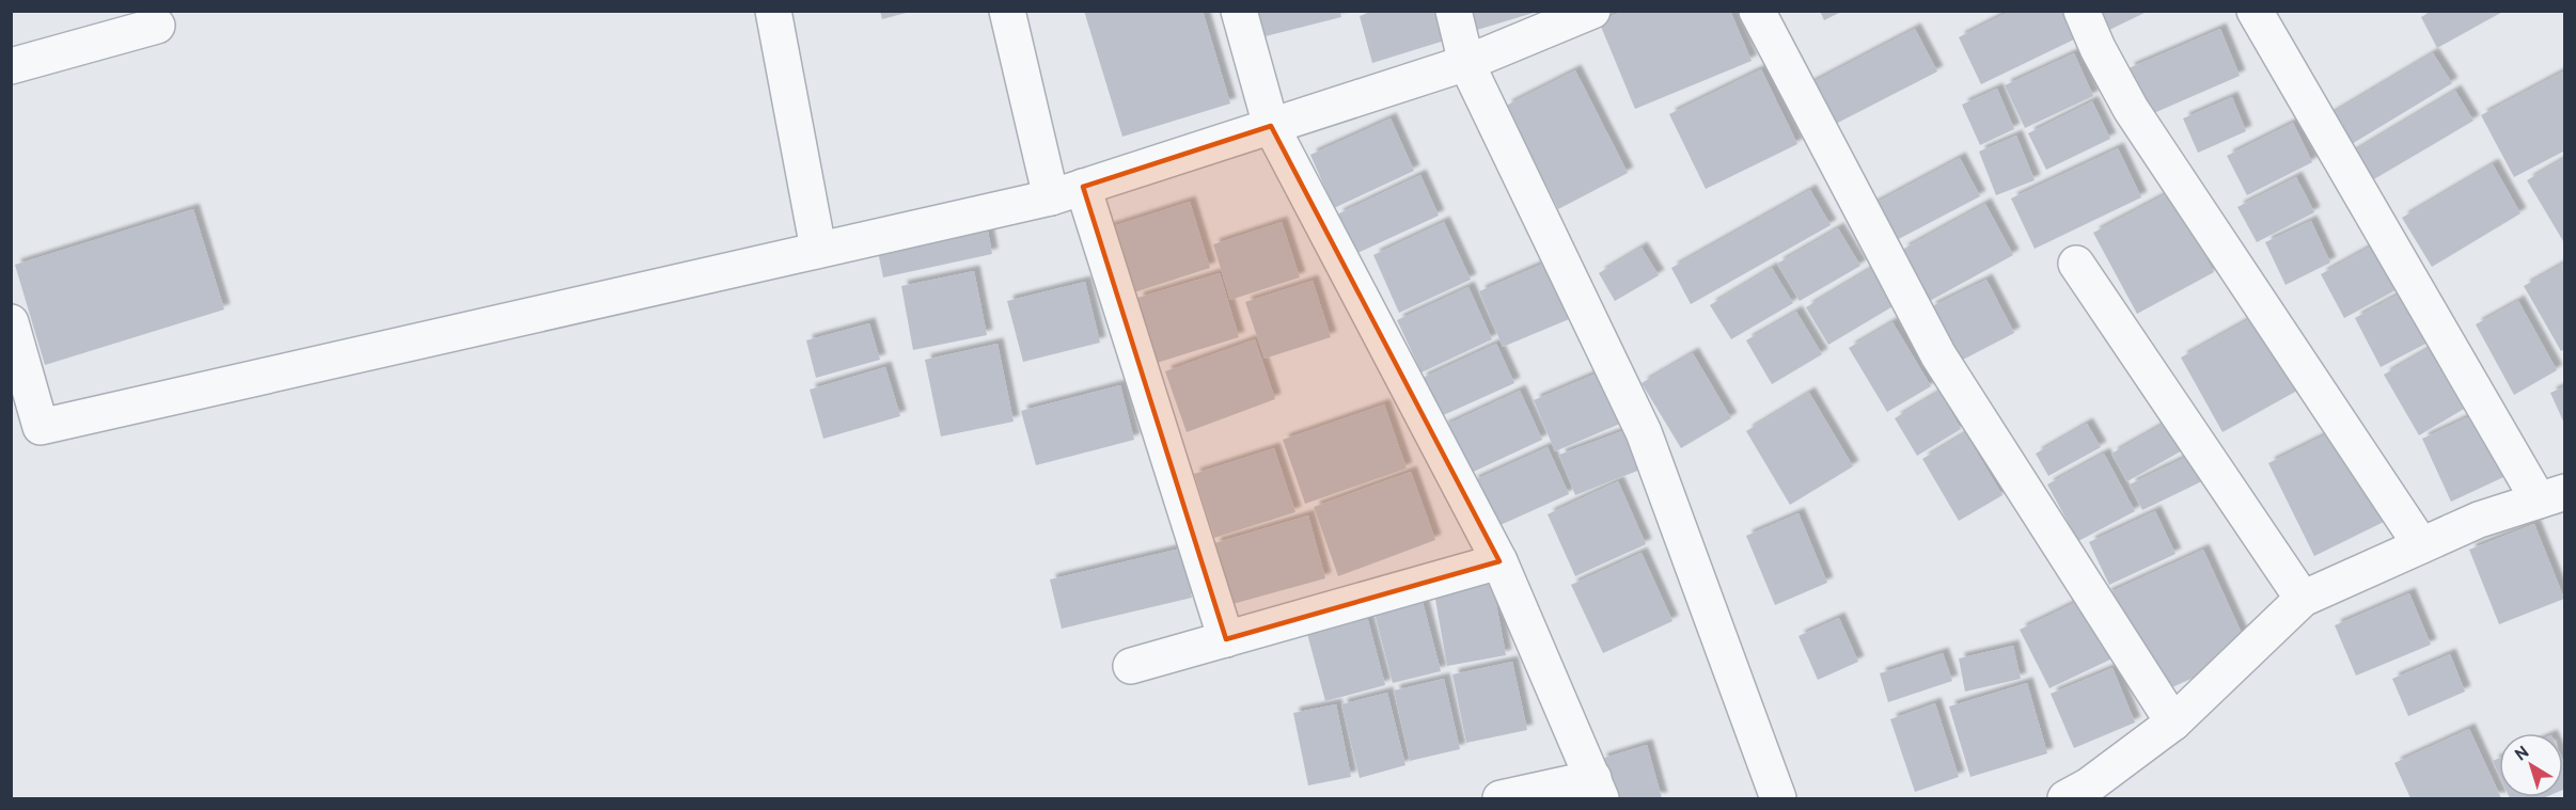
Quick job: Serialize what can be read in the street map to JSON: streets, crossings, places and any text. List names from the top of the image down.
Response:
{
  "north": "top left"
}
